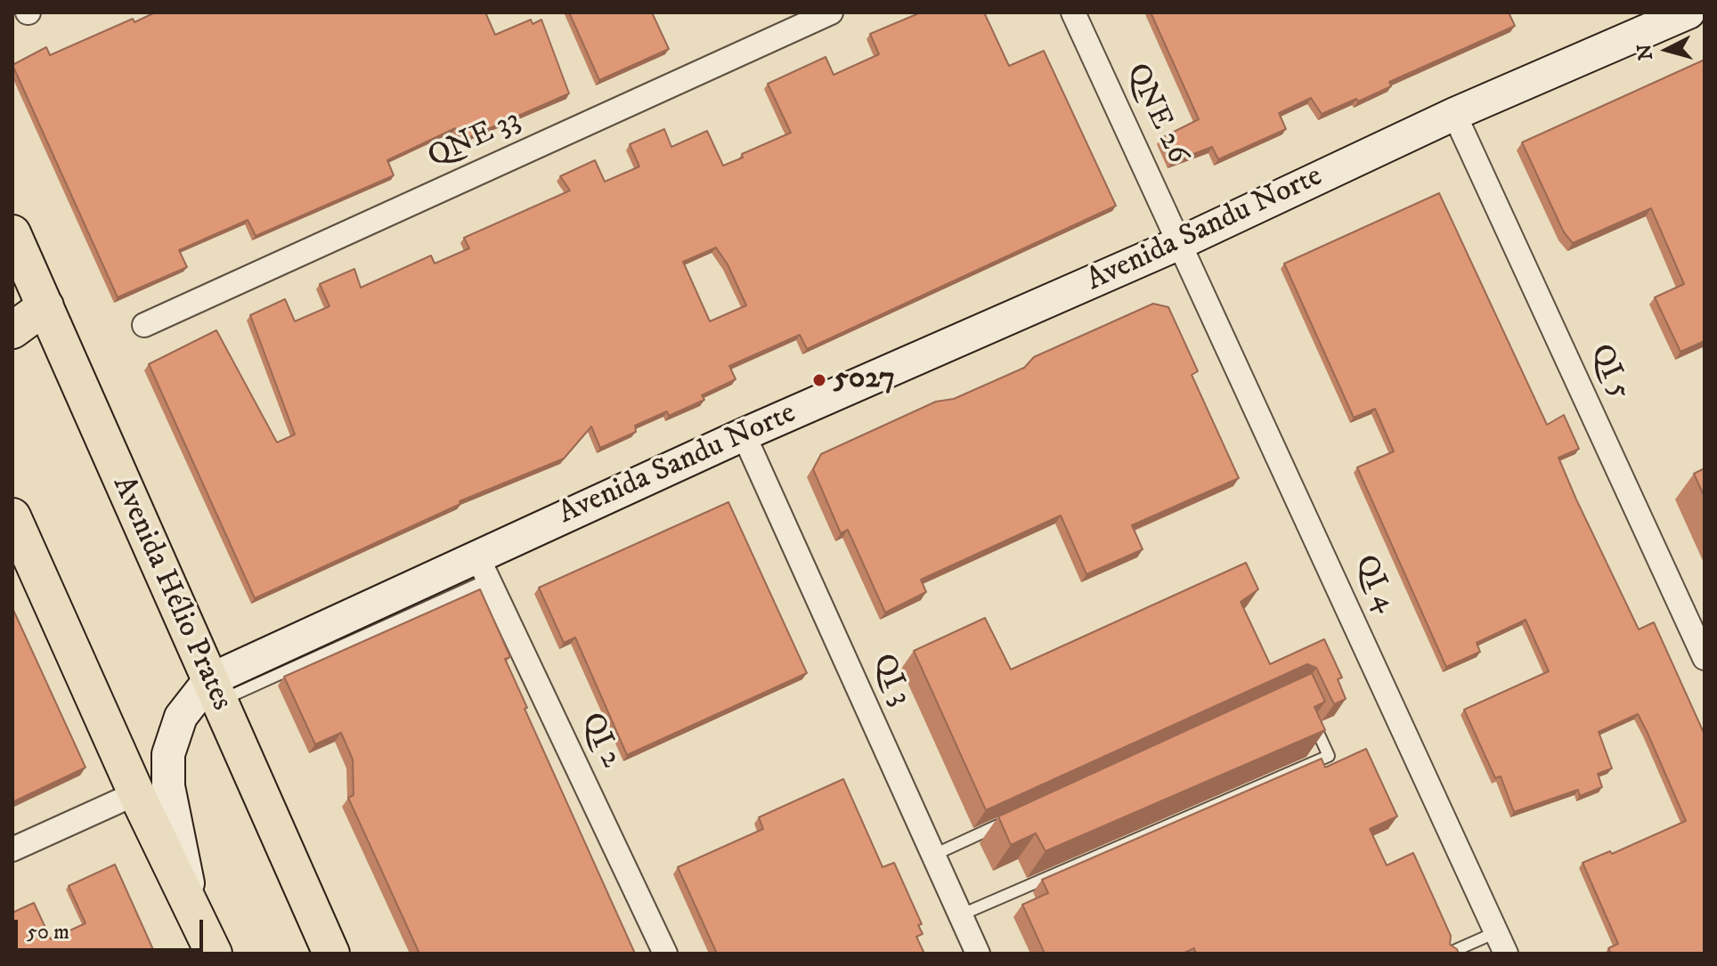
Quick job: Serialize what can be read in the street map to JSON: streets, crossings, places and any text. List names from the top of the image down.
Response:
{
  "streets": {
    "main road": ["Avenida Sandu Norte", "Avenida Hélio Prates"],
    "street": [
      "QNE 26",
      "QNE 33",
      "QI 5",
      "QI 4",
      "QI 3",
      "QI 2"
    ]
  },
  "crossings": [
    ["QNE 26", "Avenida Sandu Norte"],
    ["QNE 26", "QI 4"],
    ["Avenida Sandu Norte", "QI 5"],
    ["Avenida Sandu Norte", "QI 4"],
    ["Avenida Sandu Norte", "Avenida Hélio Prates"],
    ["Avenida Sandu Norte", "QI 3"],
    ["Avenida Sandu Norte", "QI 2"]
  ],
  "places": ["5027"],
  "scale_bar": "50 m",
  "north": "left"
}
